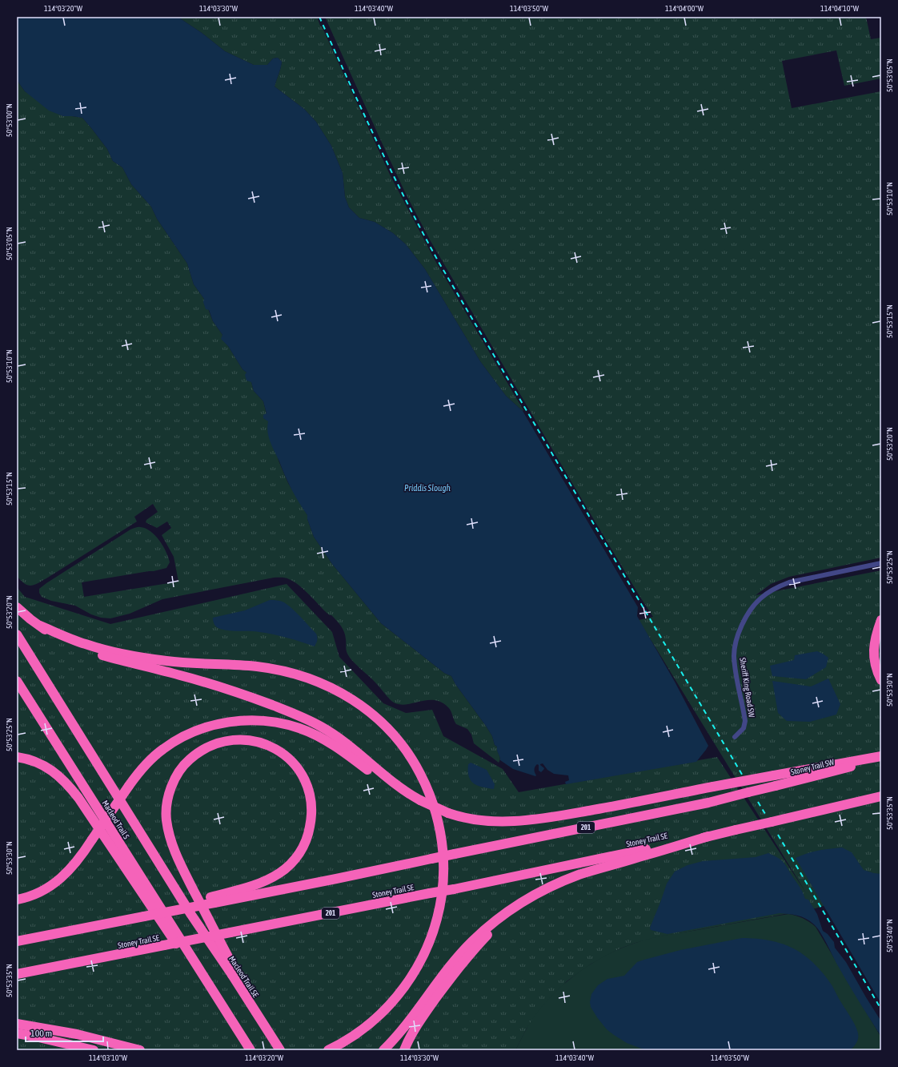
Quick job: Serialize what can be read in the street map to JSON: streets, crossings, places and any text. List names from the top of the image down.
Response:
{
  "streets": {
    "highway": [
      "Stoney Trail SW",
      "Macleod Trail S",
      "201",
      "Stoney Trail SE",
      "Macleod Trail SE"
    ],
    "street": ["Sheriff King Road SW"]
  },
  "crossings": [
    ["Stoney Trail SW", "201"],
    ["Macleod Trail S", "Macleod Trail SE"]
  ],
  "water": ["Priddis Slough"],
  "scale_bar": "100 m",
  "coordinates": [
    "114°03'20\"W",
    "114°03'30\"W",
    "114°03'40\"W",
    "114°03'50\"W",
    "114°04'00\"W",
    "114°04'10\"W",
    "50°53'05\"N",
    "50°53'00\"N",
    "50°53'10\"N",
    "50°53'15\"N",
    "50°53'20\"N",
    "50°53'25\"N",
    "50°53'30\"N",
    "50°53'35\"N",
    "50°53'40\"N",
    "114°03'10\"W"
  ]
}
